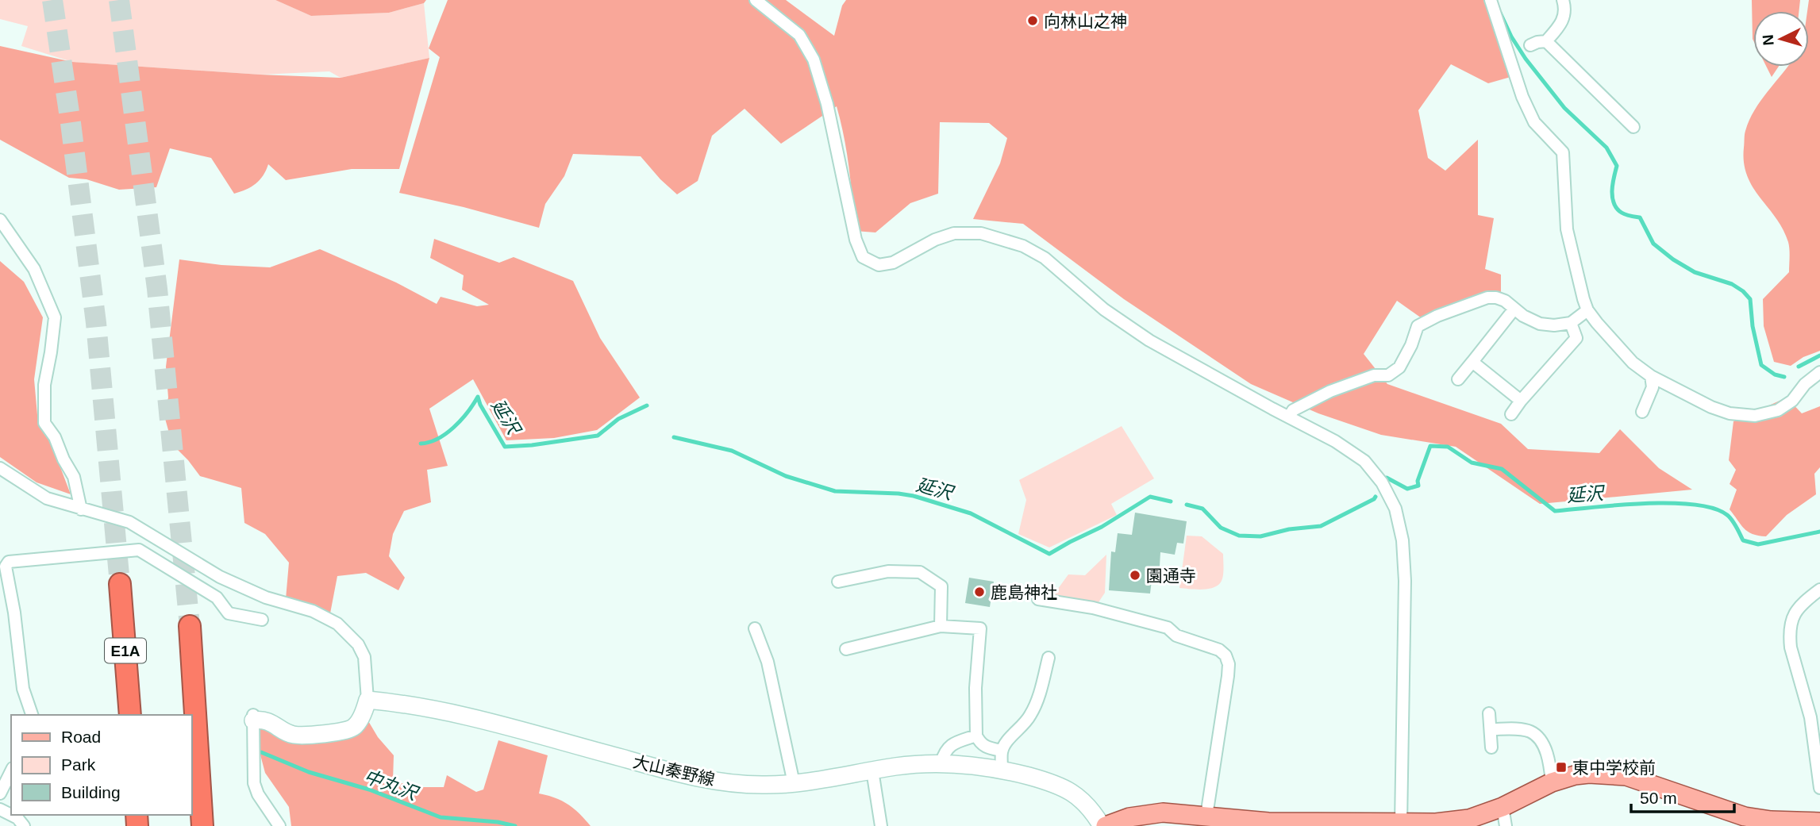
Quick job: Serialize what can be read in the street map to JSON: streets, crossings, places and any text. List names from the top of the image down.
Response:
{
  "streets": {
    "highway": ["E1A"],
    "main road": ["大山秦野線"]
  },
  "water": ["延沢", "中丸沢"],
  "places": {
    "other": ["向林山之神", "園通寺", "鹿島神社"],
    "transit": ["東中学校前"]
  },
  "legend": ["Road", "Park", "Building"],
  "scale_bar": "50 m",
  "north": "left"
}
